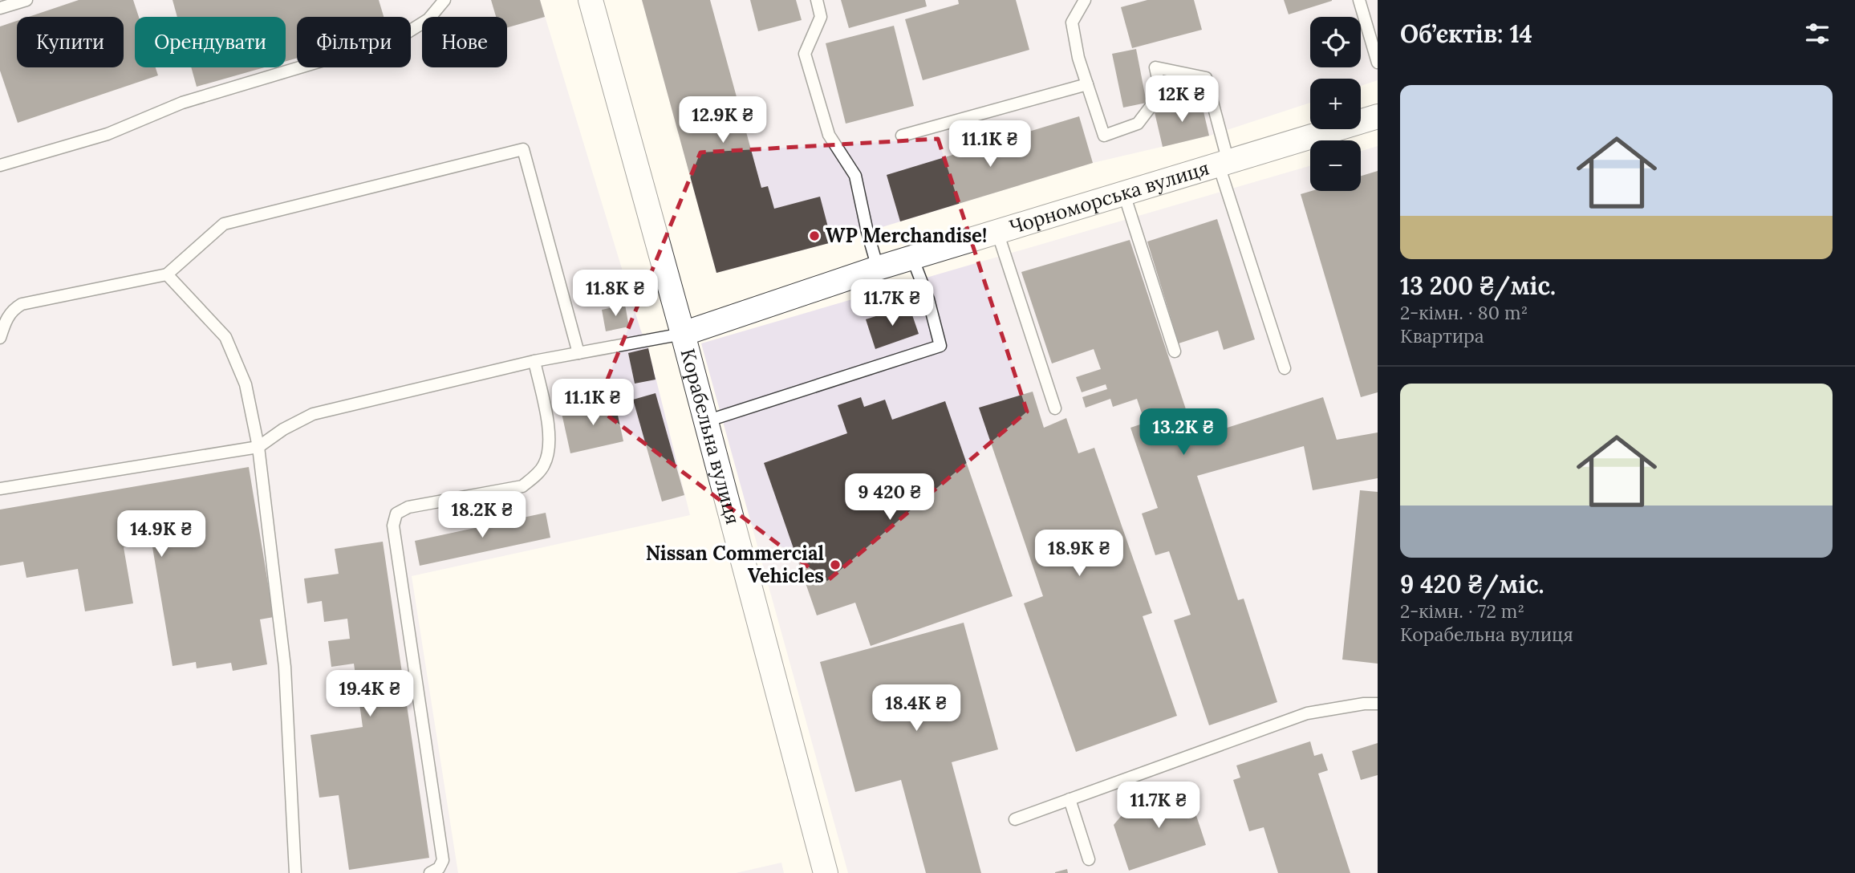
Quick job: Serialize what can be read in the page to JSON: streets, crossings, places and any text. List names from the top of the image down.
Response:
{
  "streets": {
    "street": ["Чорноморська вулиця", "Корабельна вулиця"]
  },
  "crossings": [
    ["Чорноморська вулиця", "Корабельна вулиця"]
  ],
  "places": ["WP Merchandise!", "Nissan Commercial Vehicles"],
  "page": {
    "heading": "Об’єктів: 14",
    "map_buttons": ["+", "−"],
    "chip": [
      "Купити",
      "Орендувати",
      "Фільтри",
      "Нове"
    ],
    "list": [
      {
        "name": "13 200 ₴/міс.",
        "note": "2-кімн. · 80 m² · Квартира"
      },
      {
        "name": "9 420 ₴/міс.",
        "note": "2-кімн. · 72 m² · Корабельна вулиця"
      }
    ],
    "price": [
      "12K ₴",
      "12.9K ₴",
      "11.1K ₴",
      "11.8K ₴",
      "11.7K ₴",
      "11.1K ₴",
      "13.2K ₴",
      "9 420 ₴",
      "18.2K ₴",
      "14.9K ₴",
      "18.9K ₴",
      "19.4K ₴",
      "18.4K ₴",
      "11.7K ₴"
    ]
  }
}
